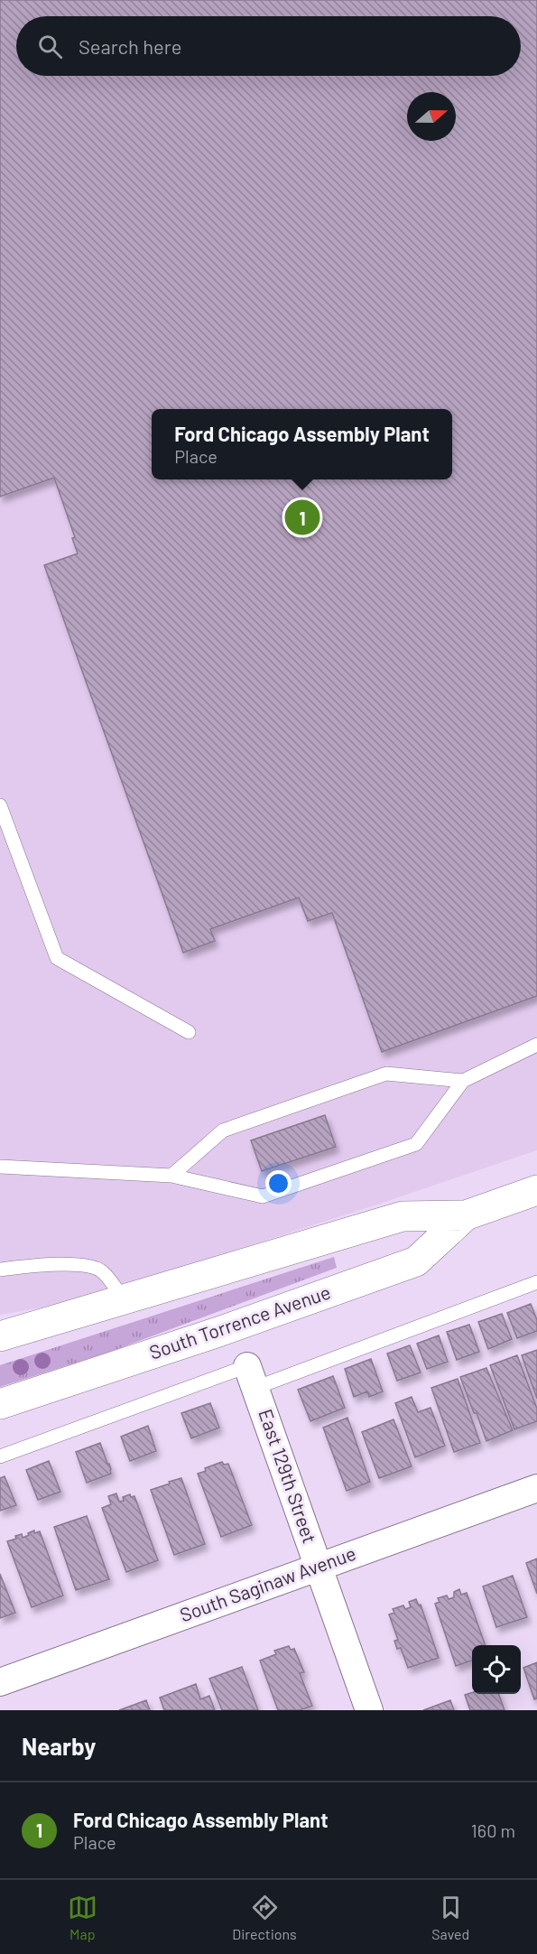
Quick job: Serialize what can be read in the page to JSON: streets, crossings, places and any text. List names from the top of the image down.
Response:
{
  "streets": {
    "main road": ["South Torrence Avenue"],
    "street": ["East 129th Street", "South Saginaw Avenue"]
  },
  "crossings": [
    ["East 129th Street", "South Saginaw Avenue"]
  ],
  "north": "right",
  "page": {
    "search": "Search here",
    "popup": ["Ford Chicago Assembly Plant", "Place"],
    "pins": "1",
    "heading": "Nearby",
    "list": [
      {
        "mark": "1",
        "name": "Ford Chicago Assembly Plant",
        "note": "Place",
        "value": "160 m"
      }
    ],
    "nav": ["Map", "Directions", "Saved"]
  }
}
